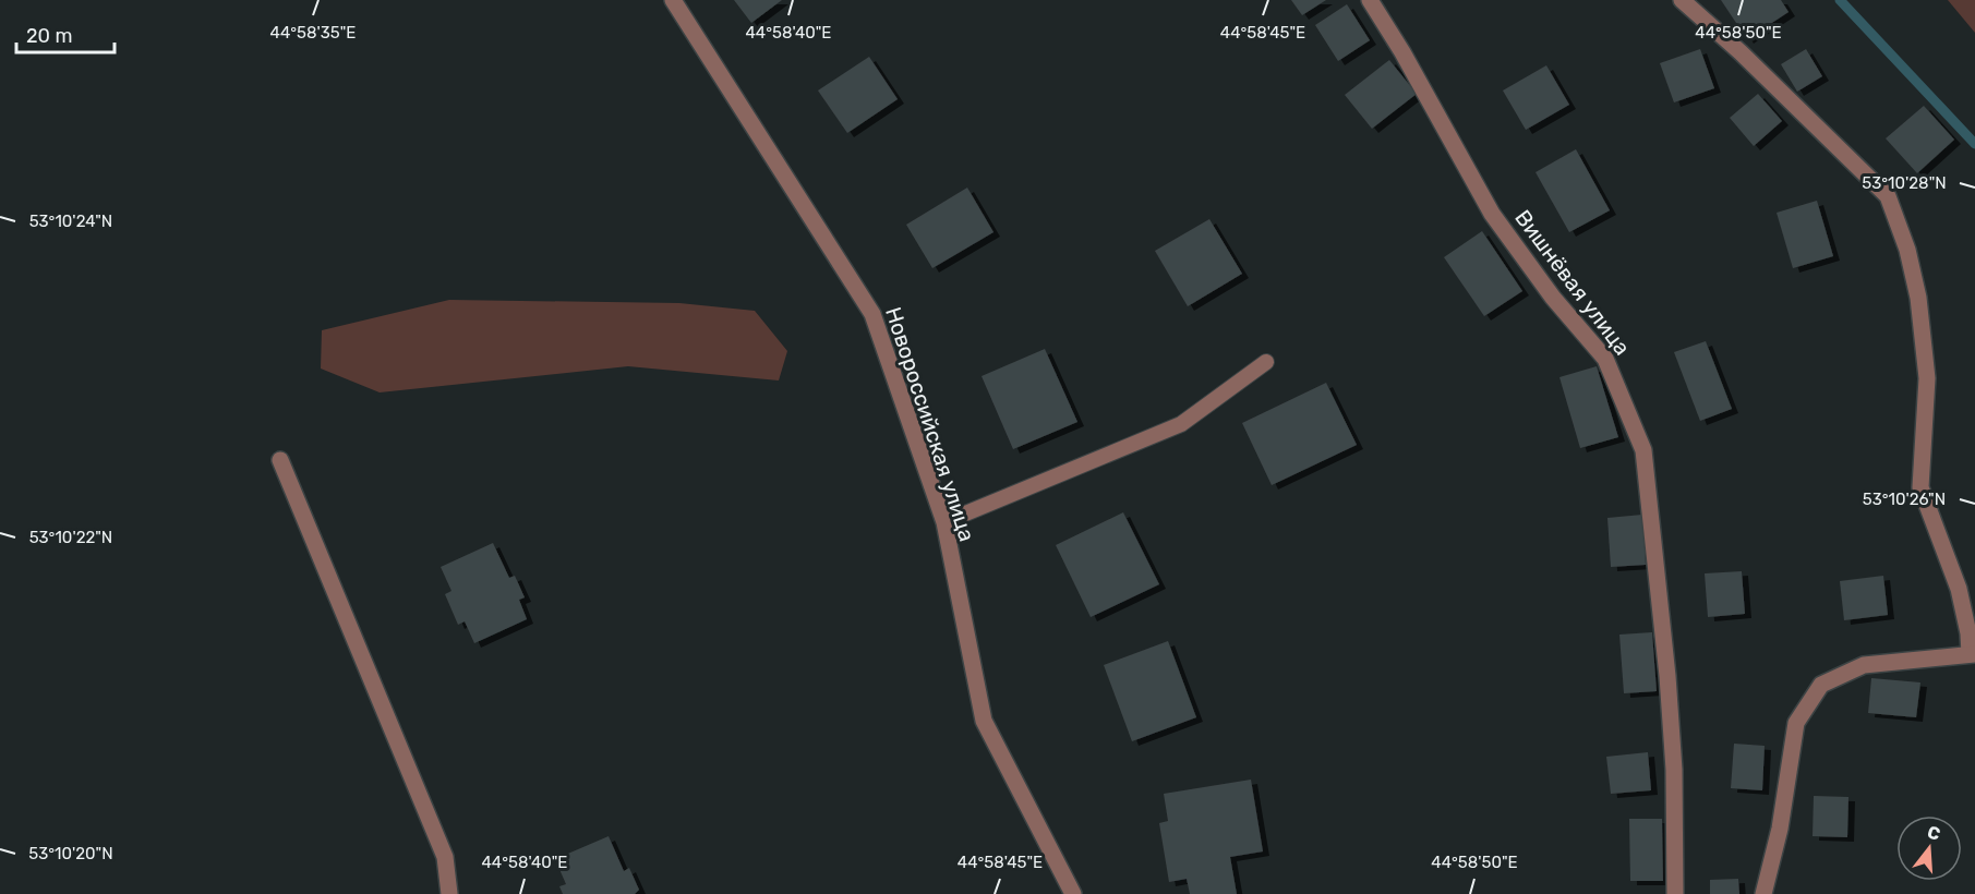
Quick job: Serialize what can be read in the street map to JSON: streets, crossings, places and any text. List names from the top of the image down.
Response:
{
  "streets": {
    "street": ["Вишнёвая улица", "Новороссийская улица"]
  },
  "scale_bar": "20 m",
  "north": "top",
  "coordinates": [
    "44°58'35\"E",
    "44°58'40\"E",
    "44°58'45\"E",
    "44°58'50\"E",
    "53°10'28\"N",
    "53°10'24\"N",
    "53°10'26\"N",
    "53°10'22\"N",
    "53°10'20\"N"
  ]
}
